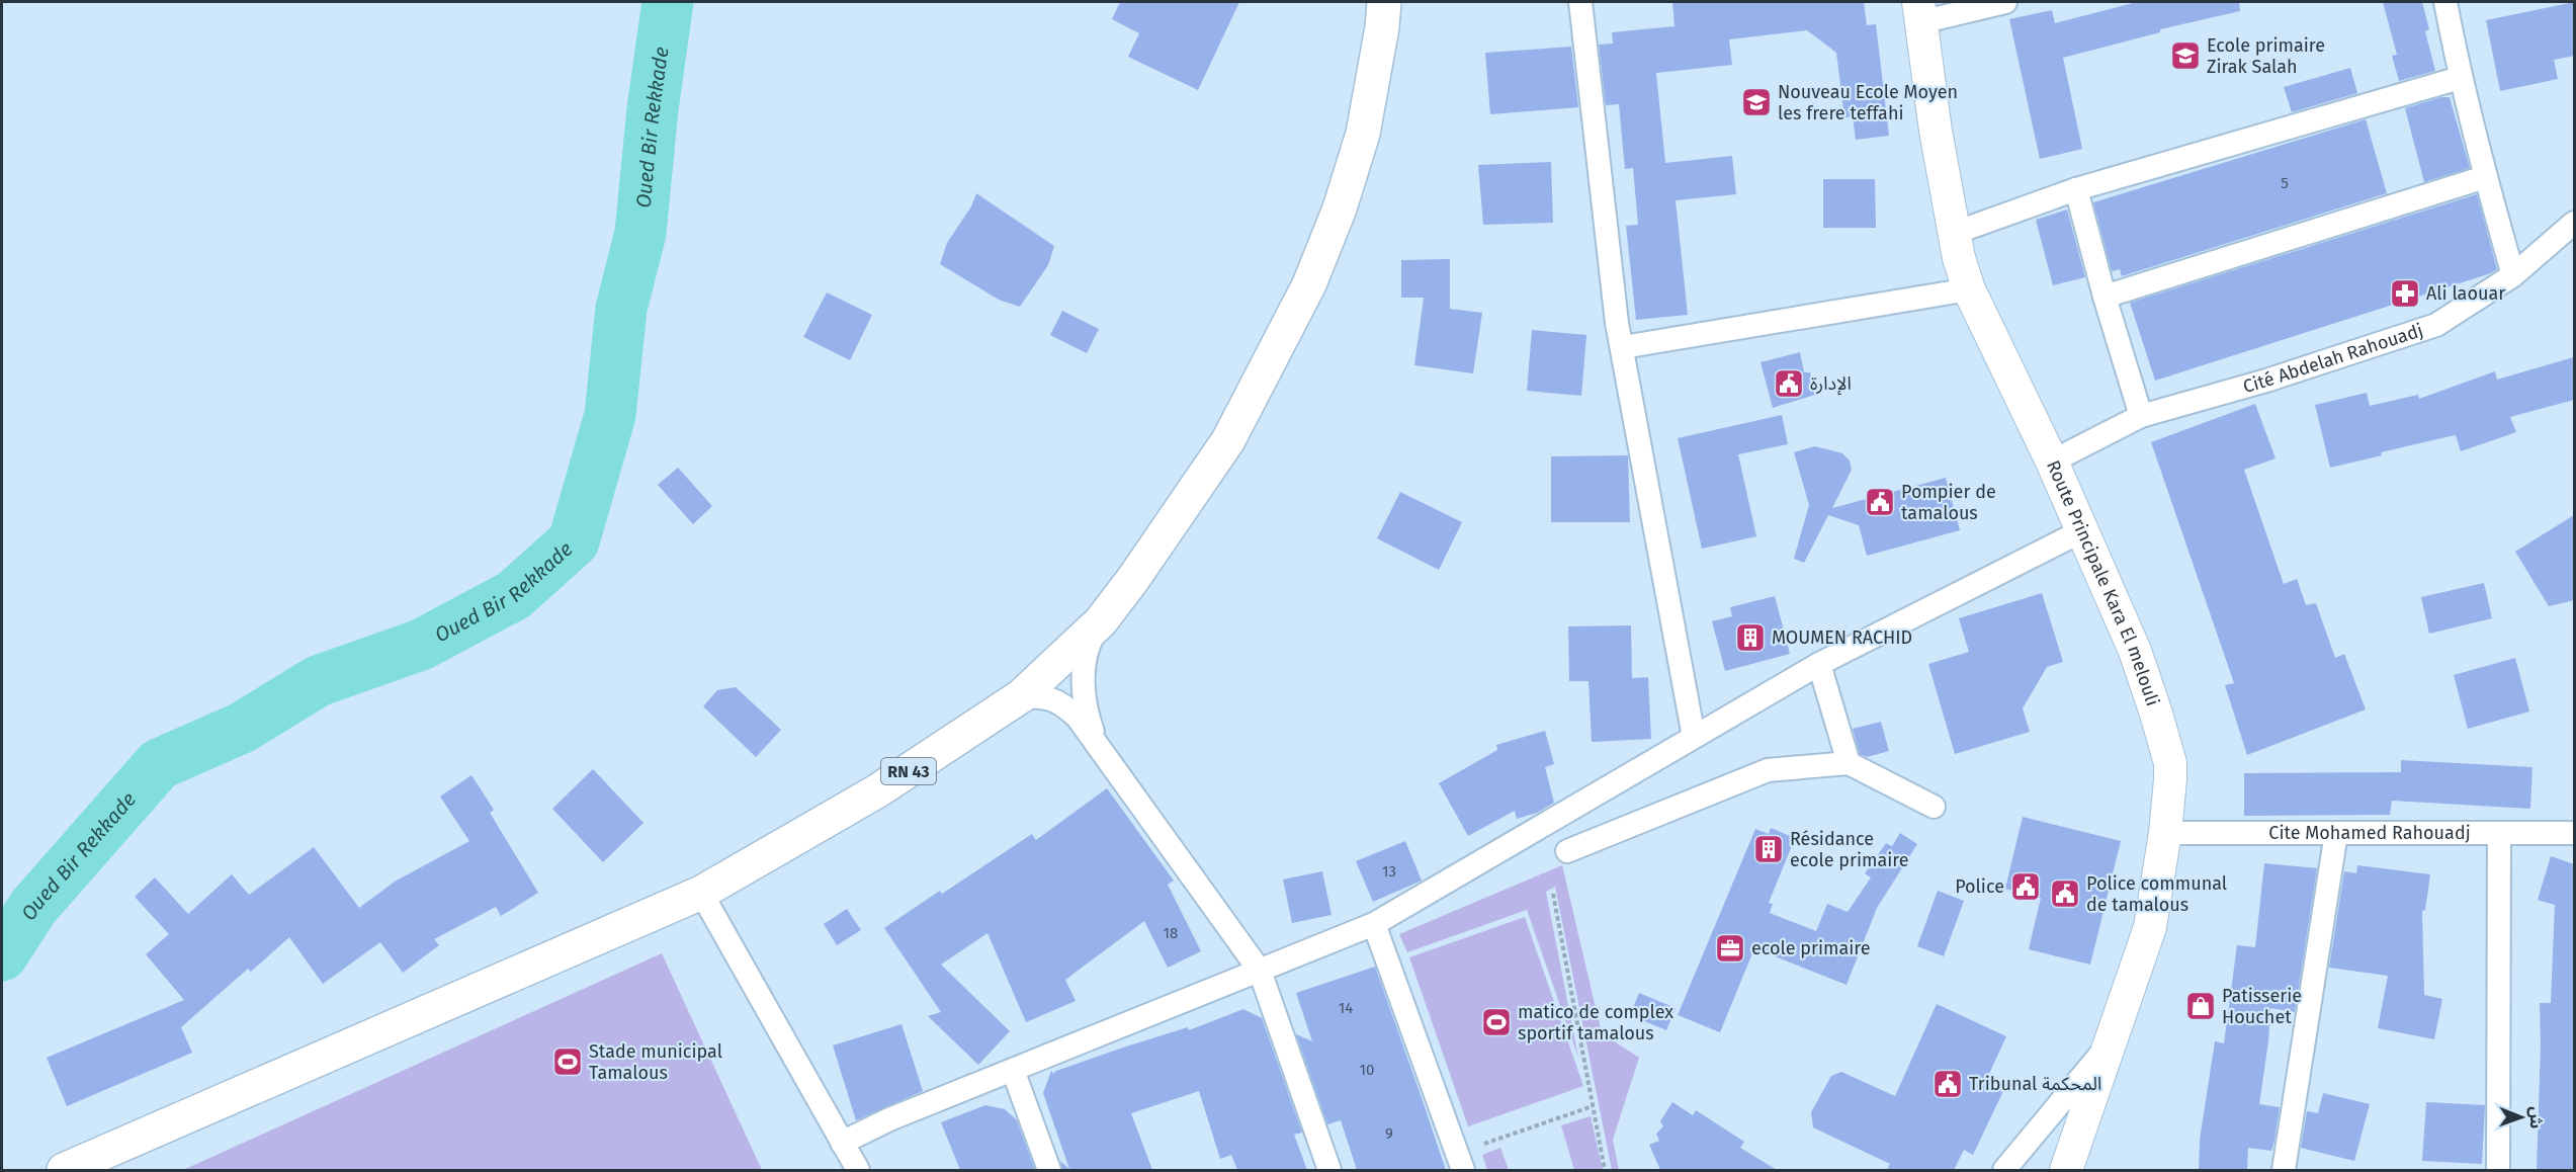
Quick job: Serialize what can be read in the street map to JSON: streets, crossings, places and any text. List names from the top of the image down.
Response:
{
  "streets": {
    "main road": ["Route Principale Kara El melouli", "RN 43"],
    "street": ["Cité Abdelah Rahouadj", "Cite Mohamed Rahouadj"]
  },
  "crossings": [
    ["Cité Abdelah Rahouadj", "Route Principale Kara El melouli"],
    ["Route Principale Kara El melouli", "Cite Mohamed Rahouadj"]
  ],
  "water": ["Oued Bir Rekkade"],
  "places": {
    "school or university": ["Ecole primaire Zirak Salah", "Nouveau Ecole Moyen les frere teffahi"],
    "pharmacy": ["Ali laouar"],
    "public building": [
      "الإدارة",
      "Pompier de tamalous",
      "Police",
      "Police communal de tamalous",
      "Tribunal المحكمة"
    ],
    "building": ["MOUMEN RACHID", "Résidance ecole primaire"],
    "office": ["ecole primaire"],
    "shop": ["Patisserie Houchet"],
    "sports": ["matico de complex sportif tamalous", "Stade municipal Tamalous"]
  },
  "house_numbers": [
    "5",
    "13",
    "18",
    "14",
    "10",
    "9"
  ],
  "north": "right"
}
